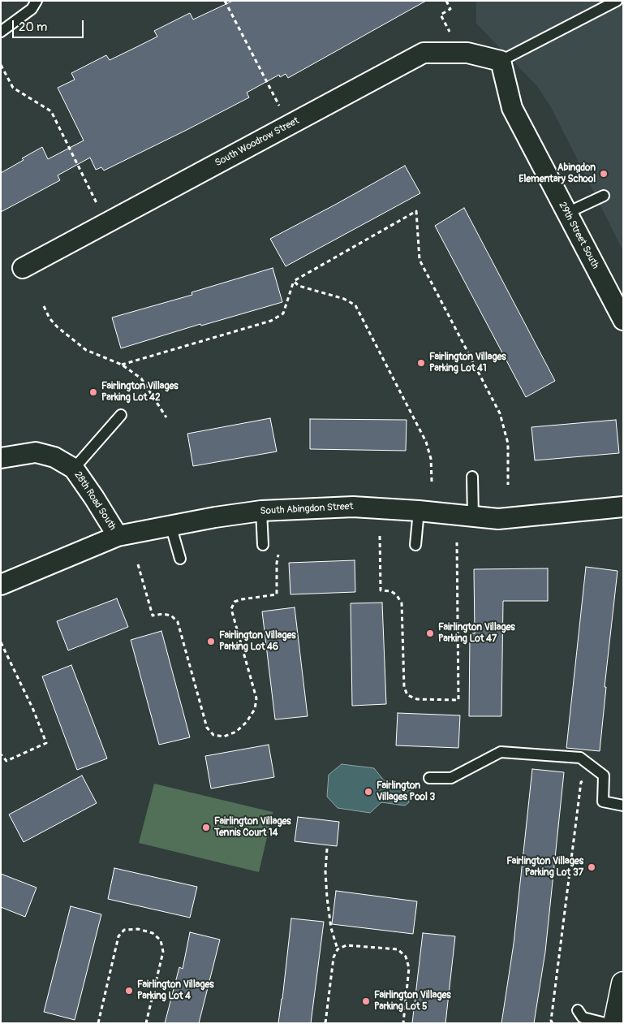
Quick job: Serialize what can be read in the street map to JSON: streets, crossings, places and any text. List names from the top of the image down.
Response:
{
  "streets": {
    "street": [
      "South Woodrow Street",
      "29th Street South",
      "28th Road South",
      "South Abingdon Street"
    ]
  },
  "crossings": [
    ["South Woodrow Street", "29th Street South"],
    ["28th Road South", "South Abingdon Street"]
  ],
  "places": [
    "Abingdon Elementary School",
    "Fairlington Villages Parking Lot 41",
    "Fairlington Villages Parking Lot 42",
    "Fairlington Villages Parking Lot 47",
    "Fairlington Villages Parking Lot 46",
    "Fairlington Villages Pool 3",
    "Fairlington Villages Tennis Court 14",
    "Fairlington Villages Parking Lot 37",
    "Fairlington Villages Parking Lot 4",
    "Fairlington Villages Parking Lot 5"
  ],
  "scale_bar": "20 m"
}
